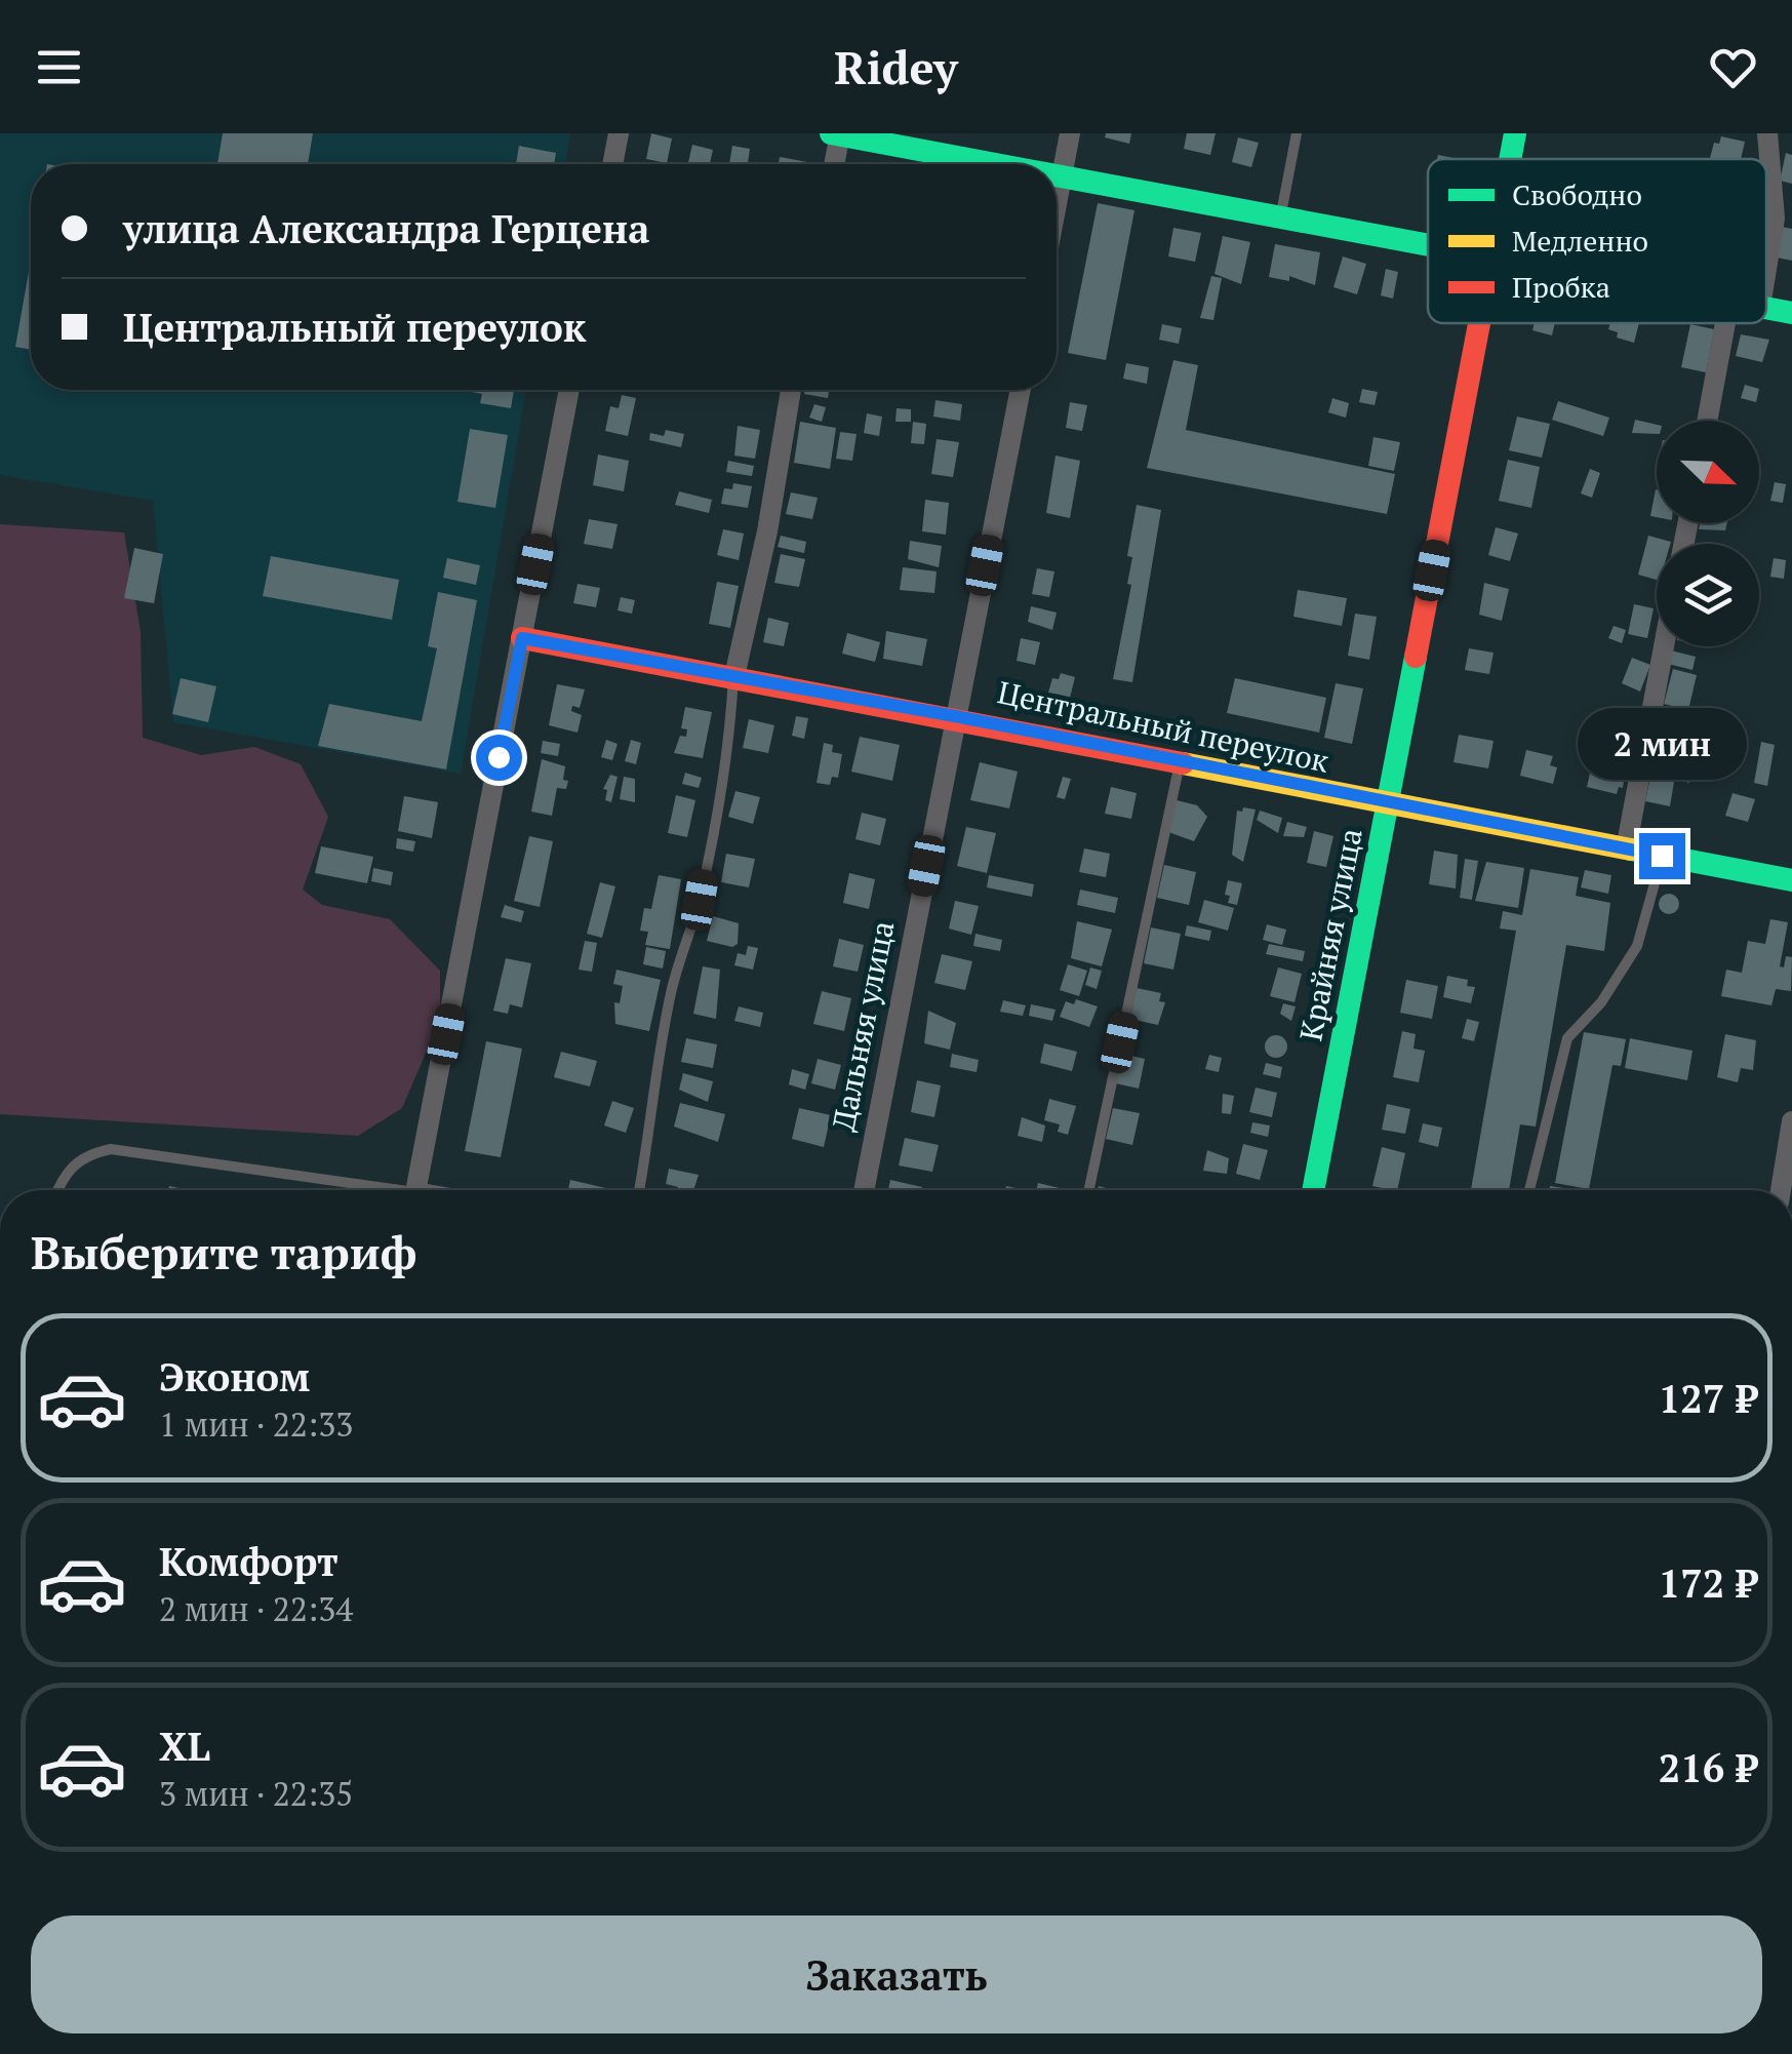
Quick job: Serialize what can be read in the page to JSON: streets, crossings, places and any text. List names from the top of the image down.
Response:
{
  "streets": {
    "street": ["Центральный переулок", "Крайняя улица", "Дальняя улица"]
  },
  "crossings": [
    ["Центральный переулок", "Крайняя улица"],
    ["Центральный переулок", "Дальняя улица"]
  ],
  "legend": ["Свободно", "Медленно", "Пробка"],
  "north": "bottom right",
  "page": {
    "header": "Ridey",
    "banner": ["улица Александра Герцена", "Центральный переулок"],
    "bubble": "2 мин",
    "heading": "Выберите тариф",
    "list": [
      {
        "name": "Эконом",
        "note": "1 мин · 22:33",
        "value": "127 ₽"
      },
      {
        "name": "Комфорт",
        "note": "2 мин · 22:34",
        "value": "172 ₽"
      },
      {
        "name": "XL",
        "note": "3 мин · 22:35",
        "value": "216 ₽"
      }
    ],
    "buttons": "Заказать"
  }
}
